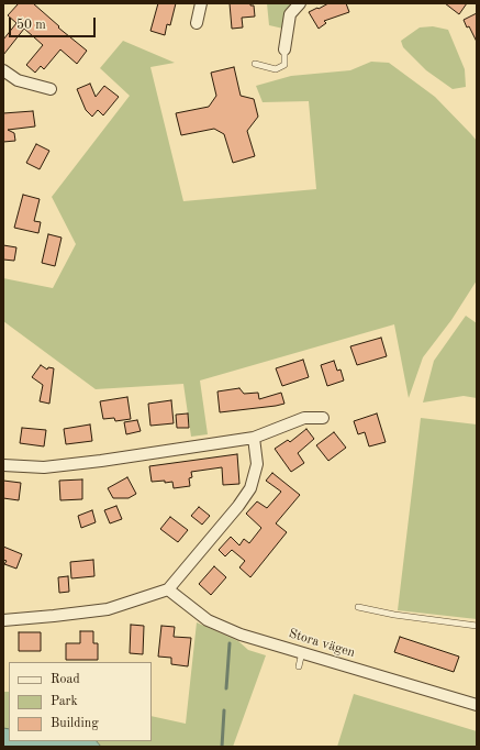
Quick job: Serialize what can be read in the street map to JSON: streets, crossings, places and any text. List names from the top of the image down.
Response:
{
  "streets": {
    "street": ["Stora vägen"]
  },
  "legend": ["Road", "Park", "Building"],
  "scale_bar": "50 m"
}
